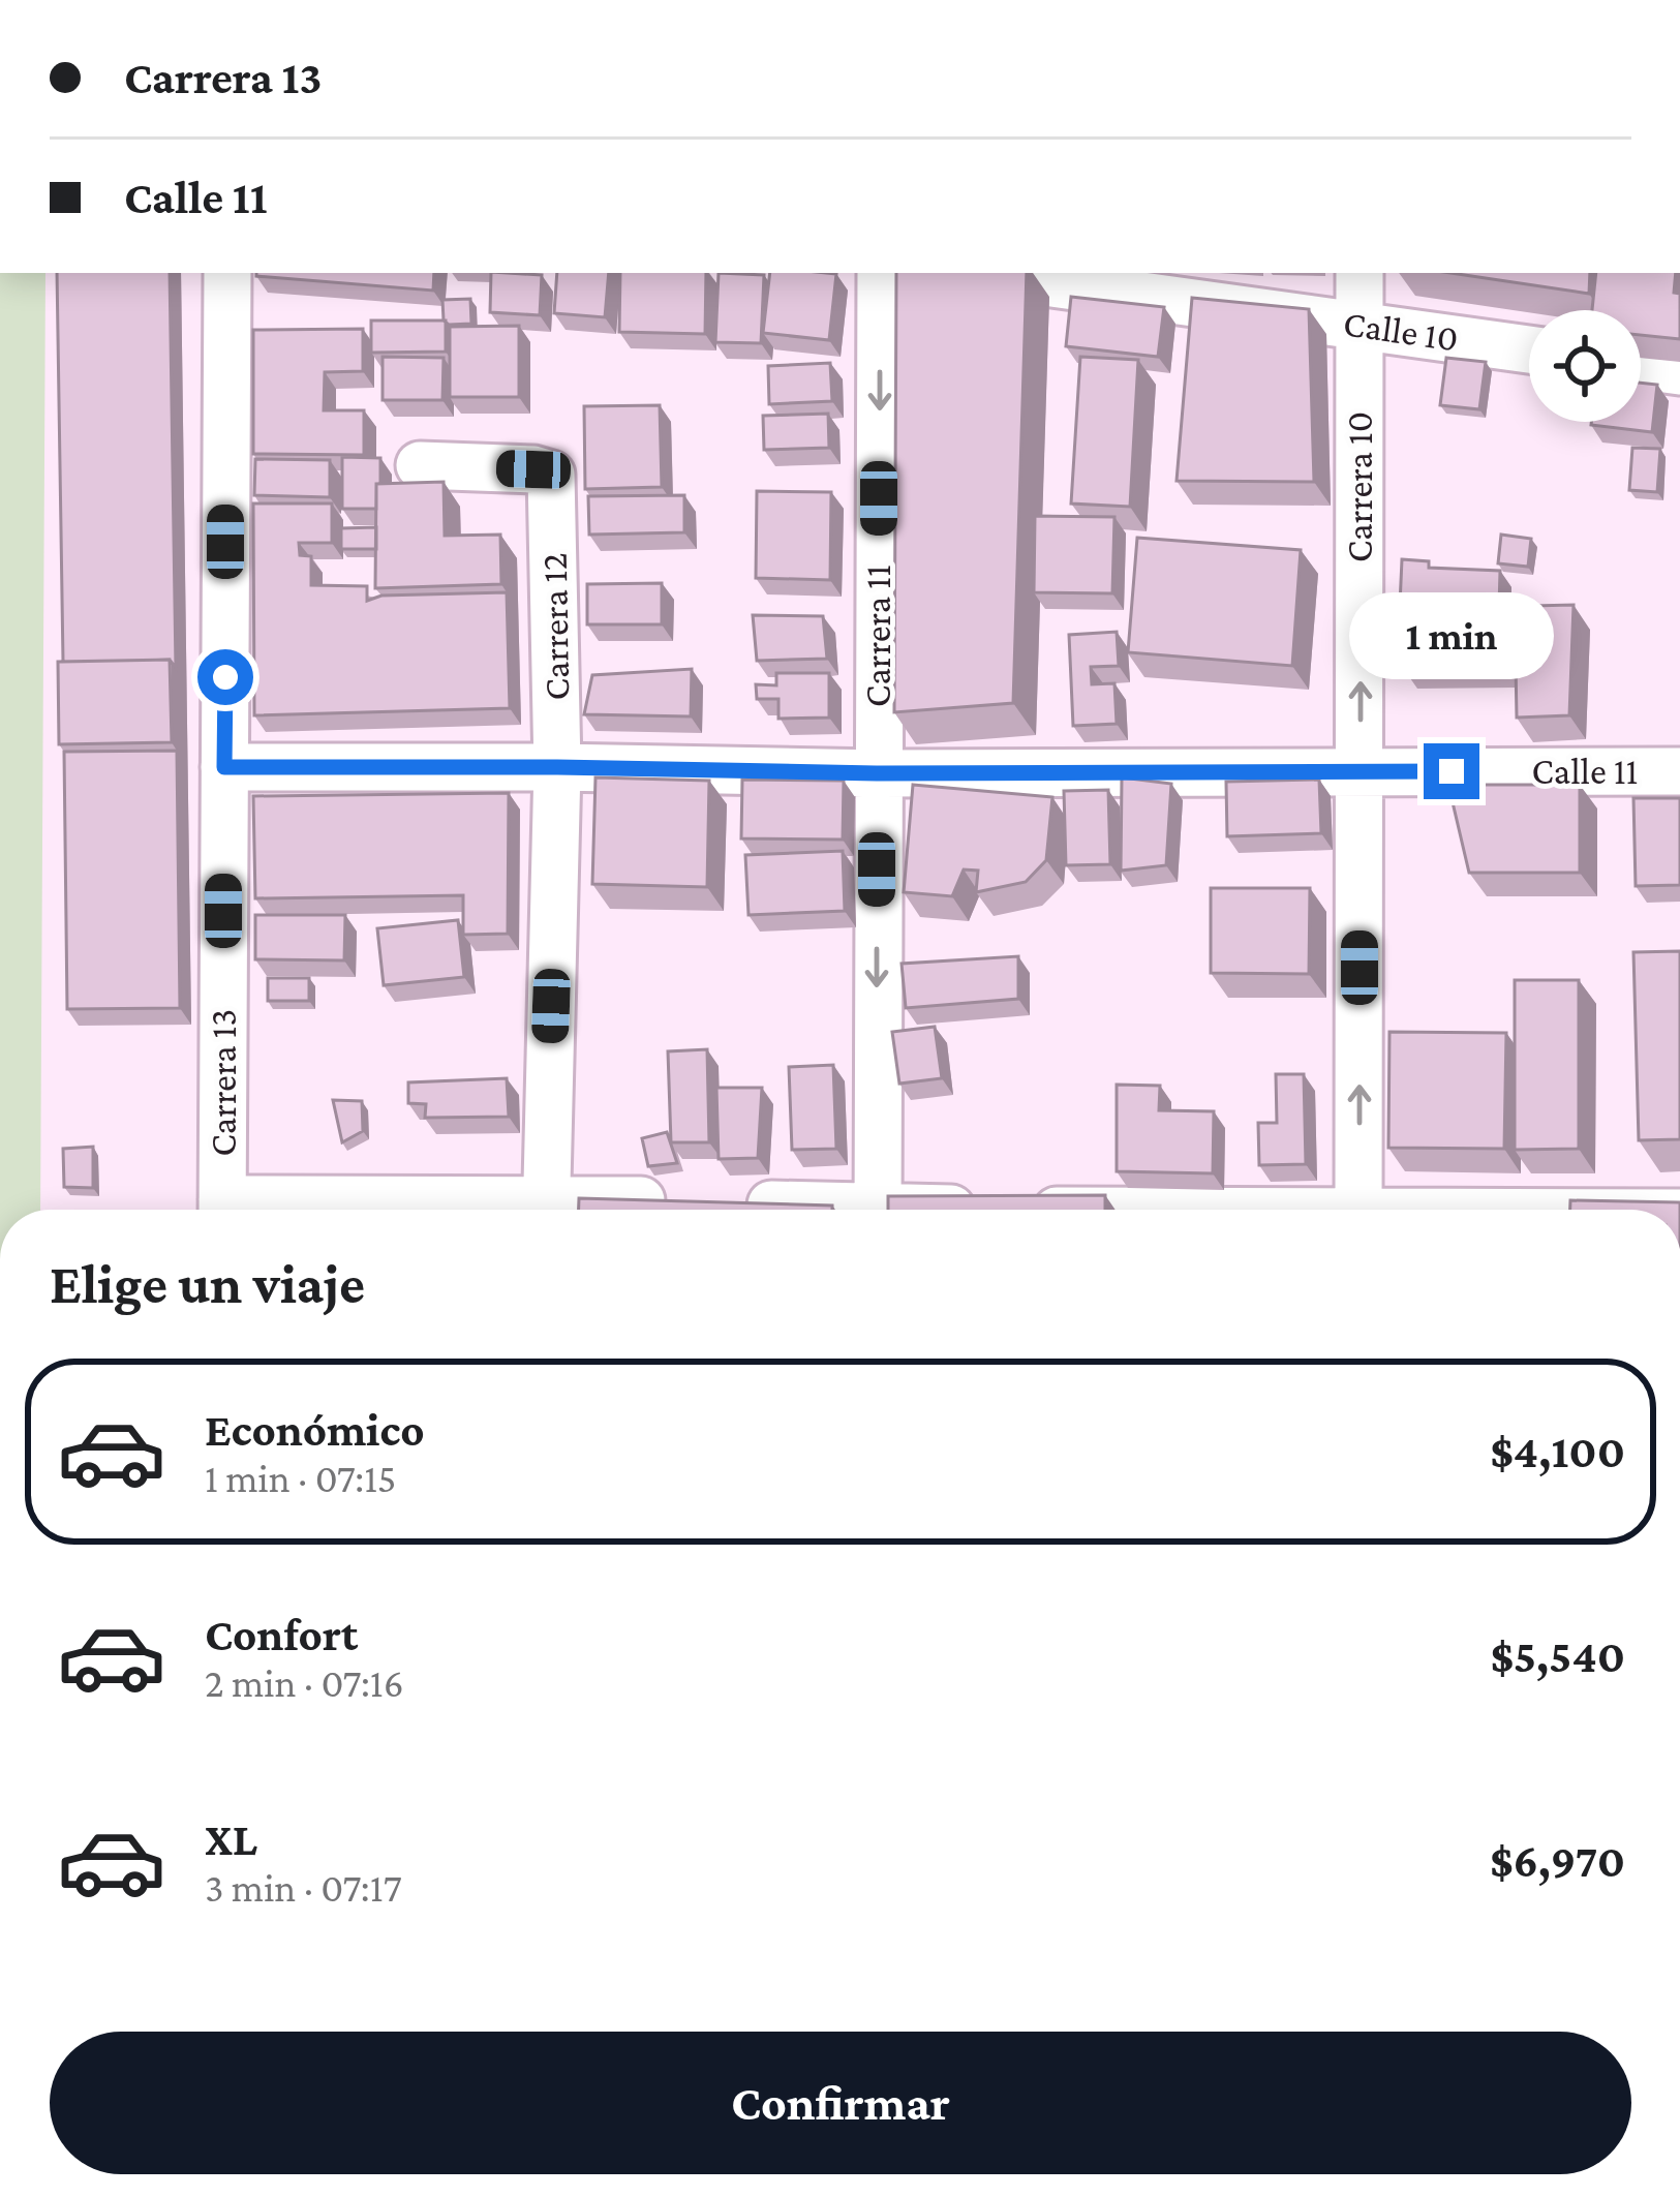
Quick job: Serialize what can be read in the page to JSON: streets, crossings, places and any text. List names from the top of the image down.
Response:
{
  "streets": {
    "street": [
      "Calle 10",
      "Carrera 10",
      "Carrera 12",
      "Carrera 11",
      "Calle 11",
      "Carrera 13"
    ]
  },
  "crossings": [
    ["Calle 10", "Carrera 10"],
    ["Carrera 10", "Calle 11"],
    ["Carrera 12", "Calle 11"],
    ["Carrera 11", "Calle 11"],
    ["Calle 11", "Carrera 13"]
  ],
  "one_way": ["Carrera 10", "Carrera 11"],
  "page": {
    "banner": ["Carrera 13", "Calle 11"],
    "bubble": "1 min",
    "heading": "Elige un viaje",
    "list": [
      {
        "name": "Económico",
        "note": "1 min · 07:15",
        "value": "$4,100"
      },
      {
        "name": "Confort",
        "note": "2 min · 07:16",
        "value": "$5,540"
      },
      {
        "name": "XL",
        "note": "3 min · 07:17",
        "value": "$6,970"
      }
    ],
    "buttons": "Confirmar"
  }
}
